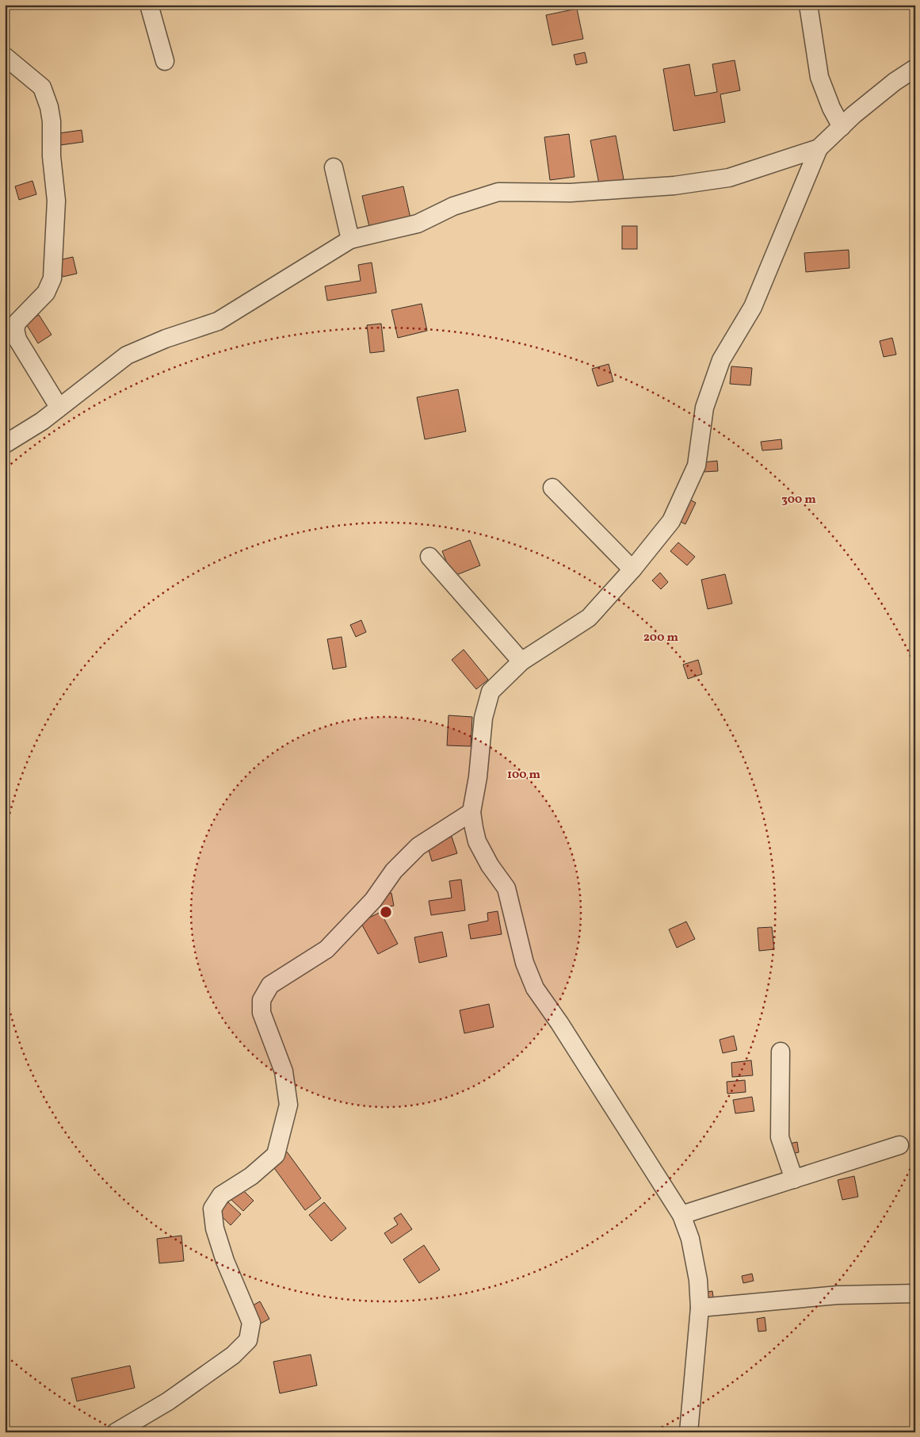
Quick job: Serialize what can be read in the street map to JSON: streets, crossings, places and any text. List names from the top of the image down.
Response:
{
  "rings": ["300 m", "200 m", "100 m"]
}
